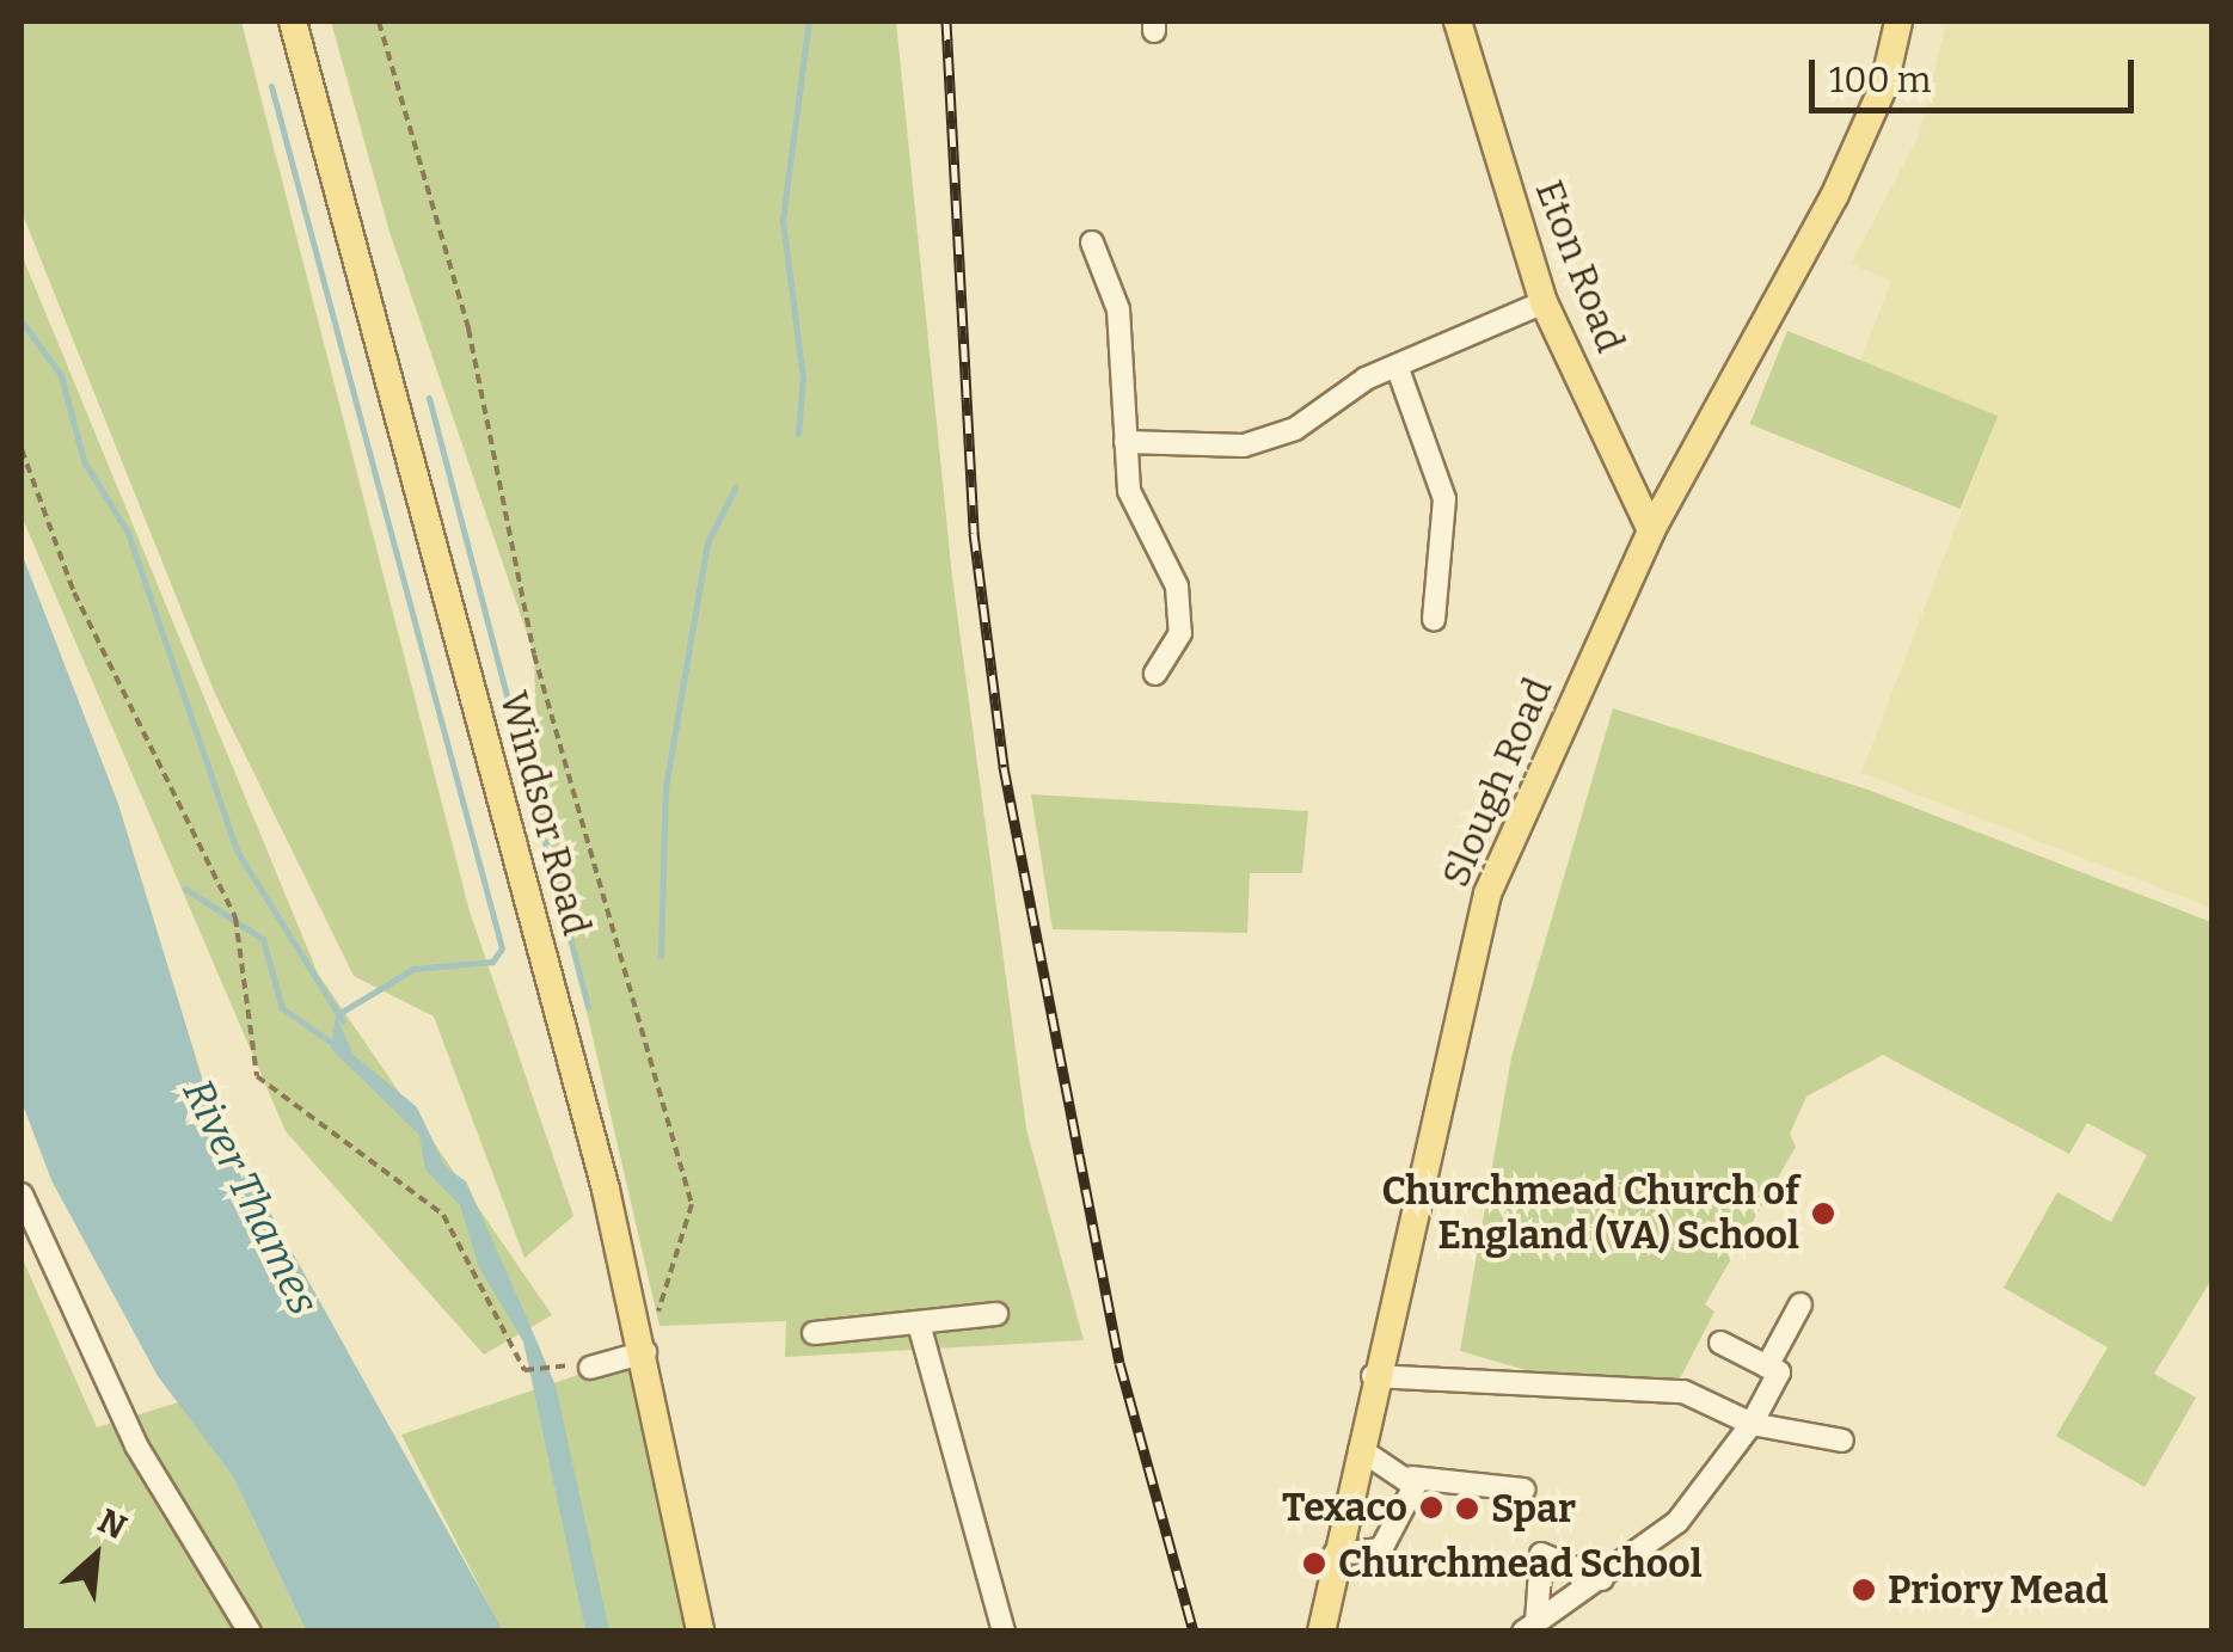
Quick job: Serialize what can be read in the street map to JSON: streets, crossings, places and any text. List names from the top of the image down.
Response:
{
  "streets": {
    "main road": ["Eton Road", "Slough Road", "Windsor Road"]
  },
  "crossings": [
    ["Eton Road", "Slough Road"]
  ],
  "water": ["River Thames"],
  "places": [
    "Churchmead Church of England (VA) School",
    "Texaco",
    "Spar",
    "Churchmead School",
    "Priory Mead"
  ],
  "scale_bar": "100 m",
  "north": "top right"
}
